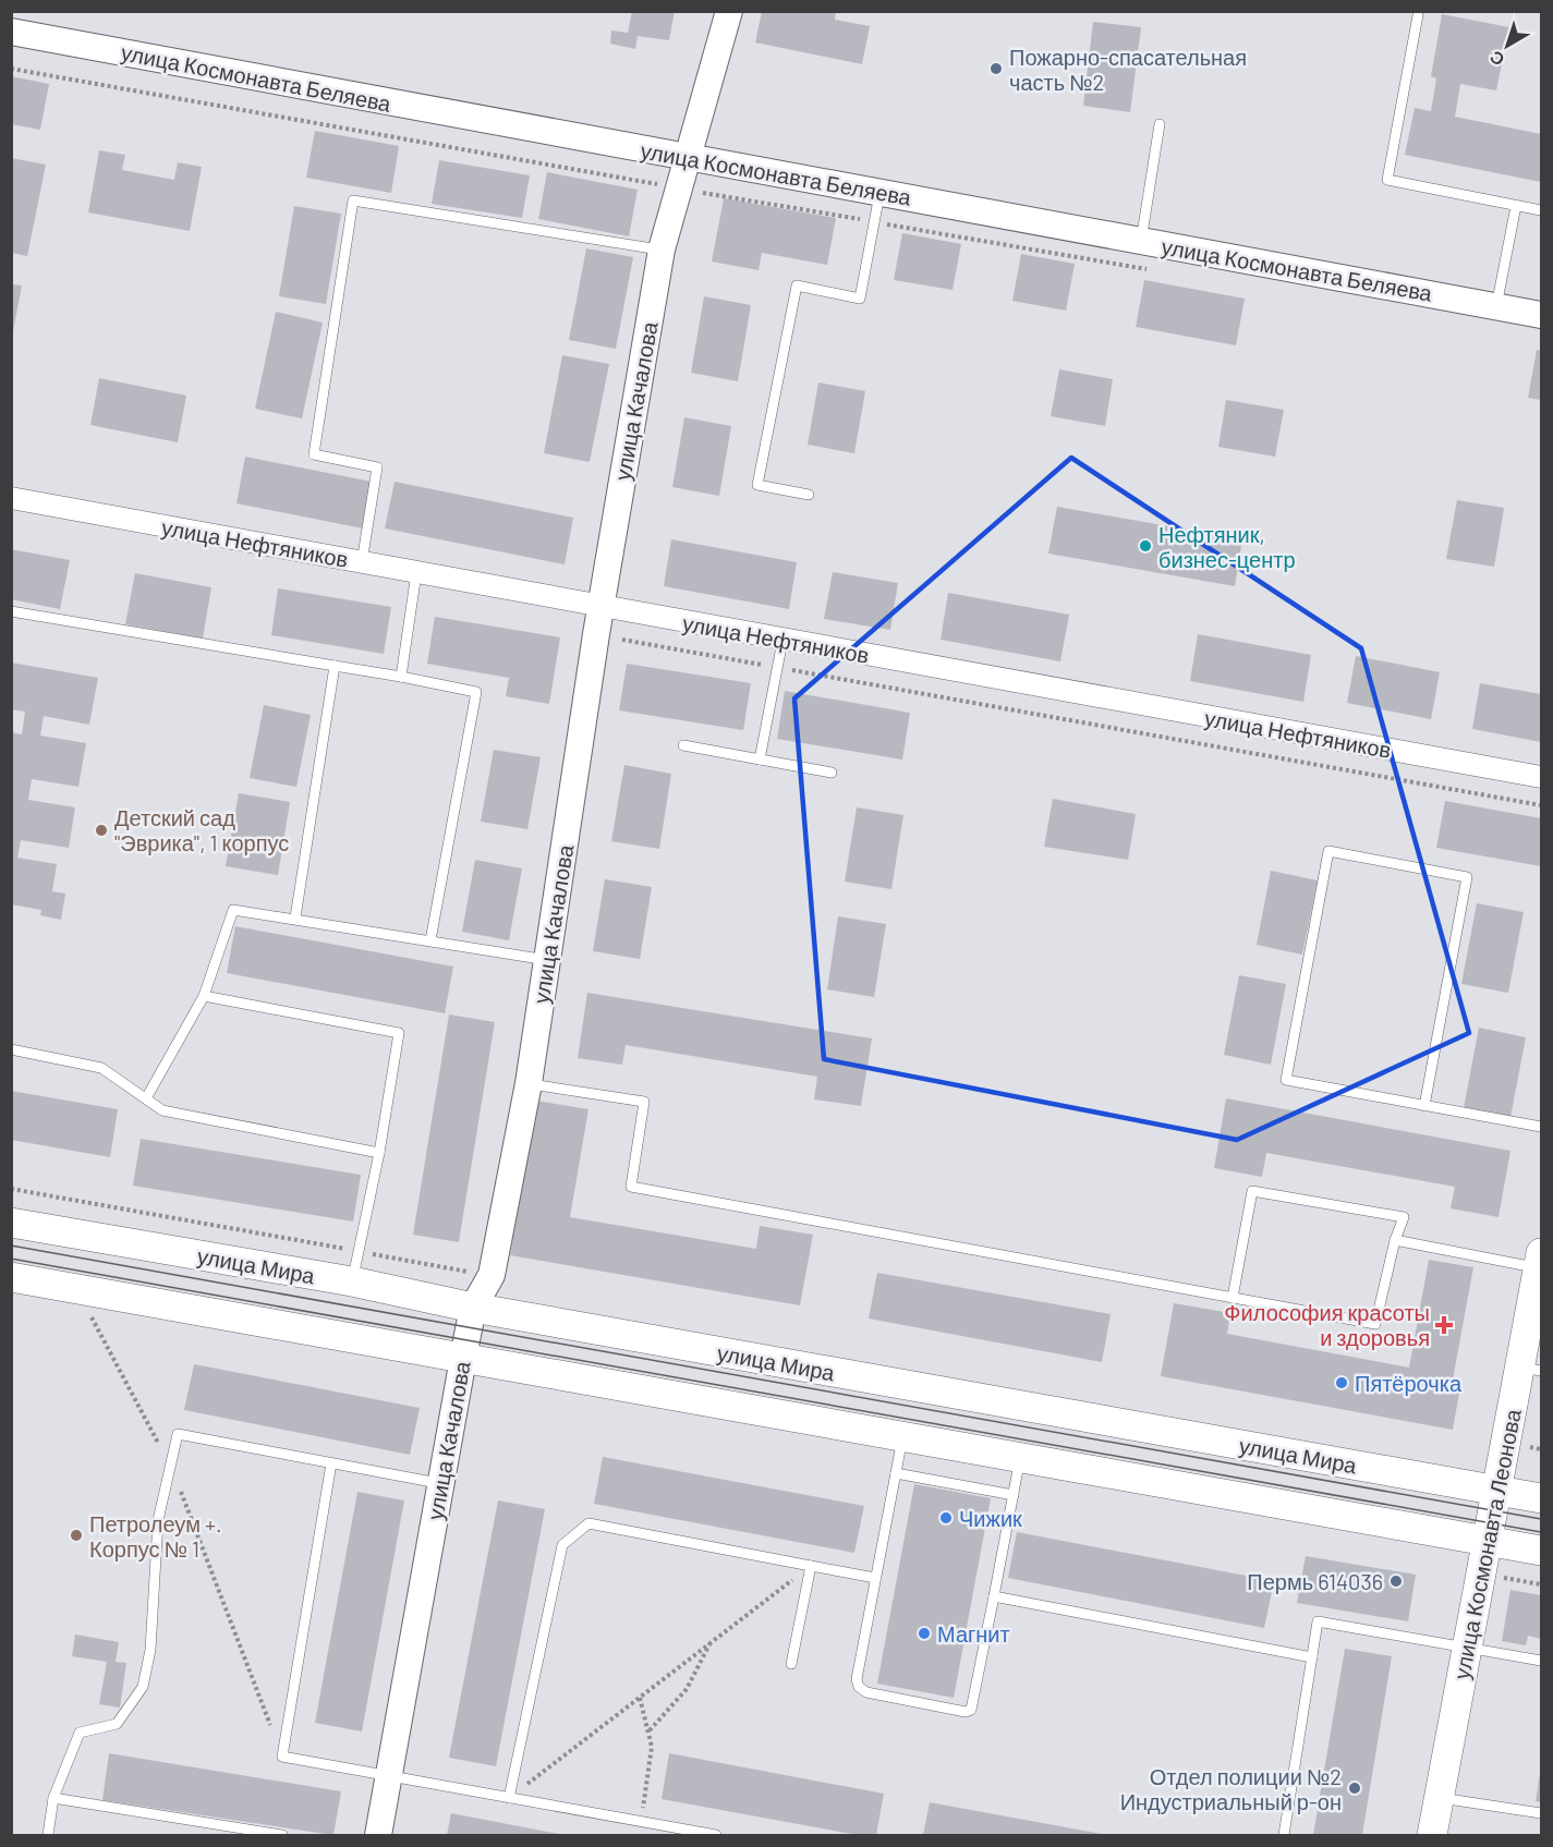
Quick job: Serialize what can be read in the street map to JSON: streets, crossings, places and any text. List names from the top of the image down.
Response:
{
  "streets": {
    "main road": ["улица Мира", "улица Космонавта Леонова"],
    "street": ["улица Космонавта Беляева", "улица Качалова", "улица Нефтяников"]
  },
  "crossings": [
    ["улица Космонавта Беляева", "улица Качалова"],
    ["улица Качалова", "улица Нефтяников"],
    ["улица Качалова", "улица Мира"],
    ["улица Мира", "улица Космонавта Леонова"]
  ],
  "places": {
    "other": [
      "Пожарно-спасательная часть №2",
      "Нефтяник, бизнес-центр",
      "Детский сад \"Эврика\", 1 корпус",
      "Пятёрочка",
      "Чижик",
      "Петролеум +. Корпус № 1",
      "Пермь 614036",
      "Магнит",
      "Отдел полиции №2 Индустриальный р-он"
    ],
    "health": ["Философия красоты и здоровья"]
  },
  "north": "bottom left"
}
